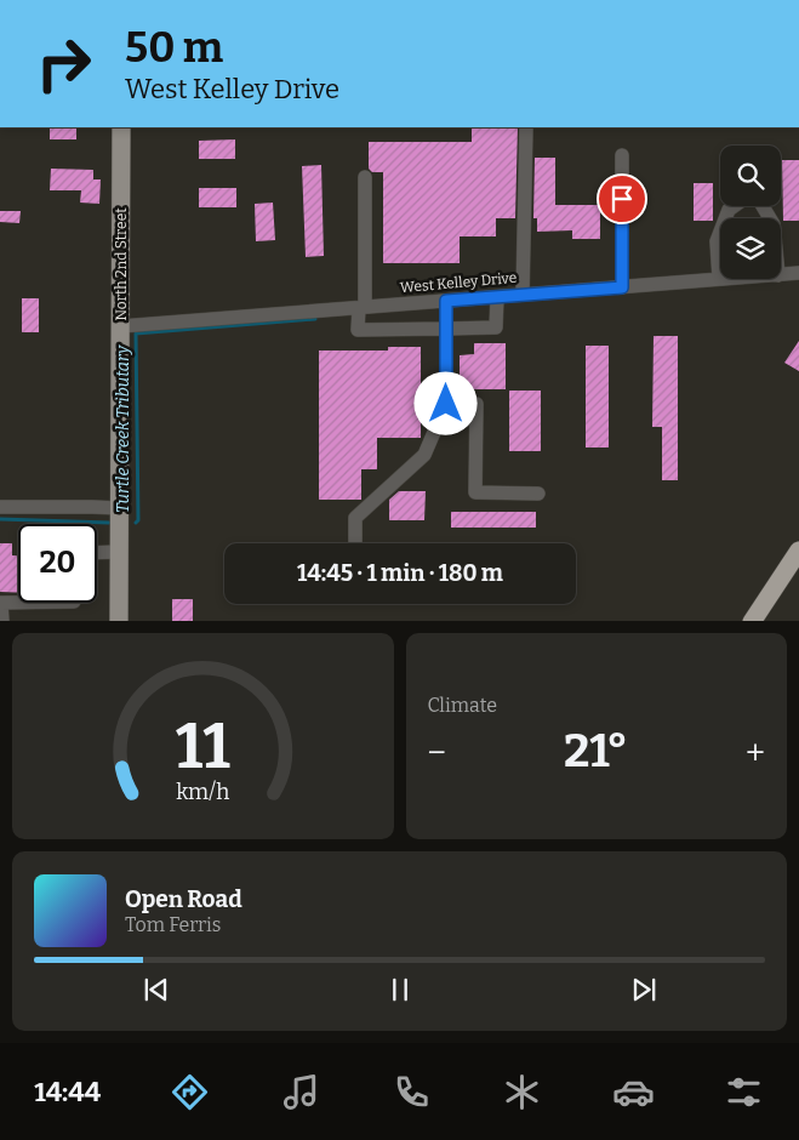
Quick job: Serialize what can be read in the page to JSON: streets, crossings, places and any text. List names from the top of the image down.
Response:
{
  "streets": {
    "main road": ["North 2nd Street"],
    "street": ["West Kelley Drive"]
  },
  "crossings": [
    ["North 2nd Street", "West Kelley Drive"]
  ],
  "water": ["Turtle Creek Tributary"],
  "page": {
    "turn": ["50 m", "West Kelley Drive"],
    "limit": "20",
    "trip": "14:45 · 1 min · 180 m",
    "tile": "Climate",
    "heat": ["−", "21°", "+"],
    "song": ["Open Road", "Tom Ferris"],
    "tabs": "14:44",
    "gauge": ["11", "km/h"]
  }
}
